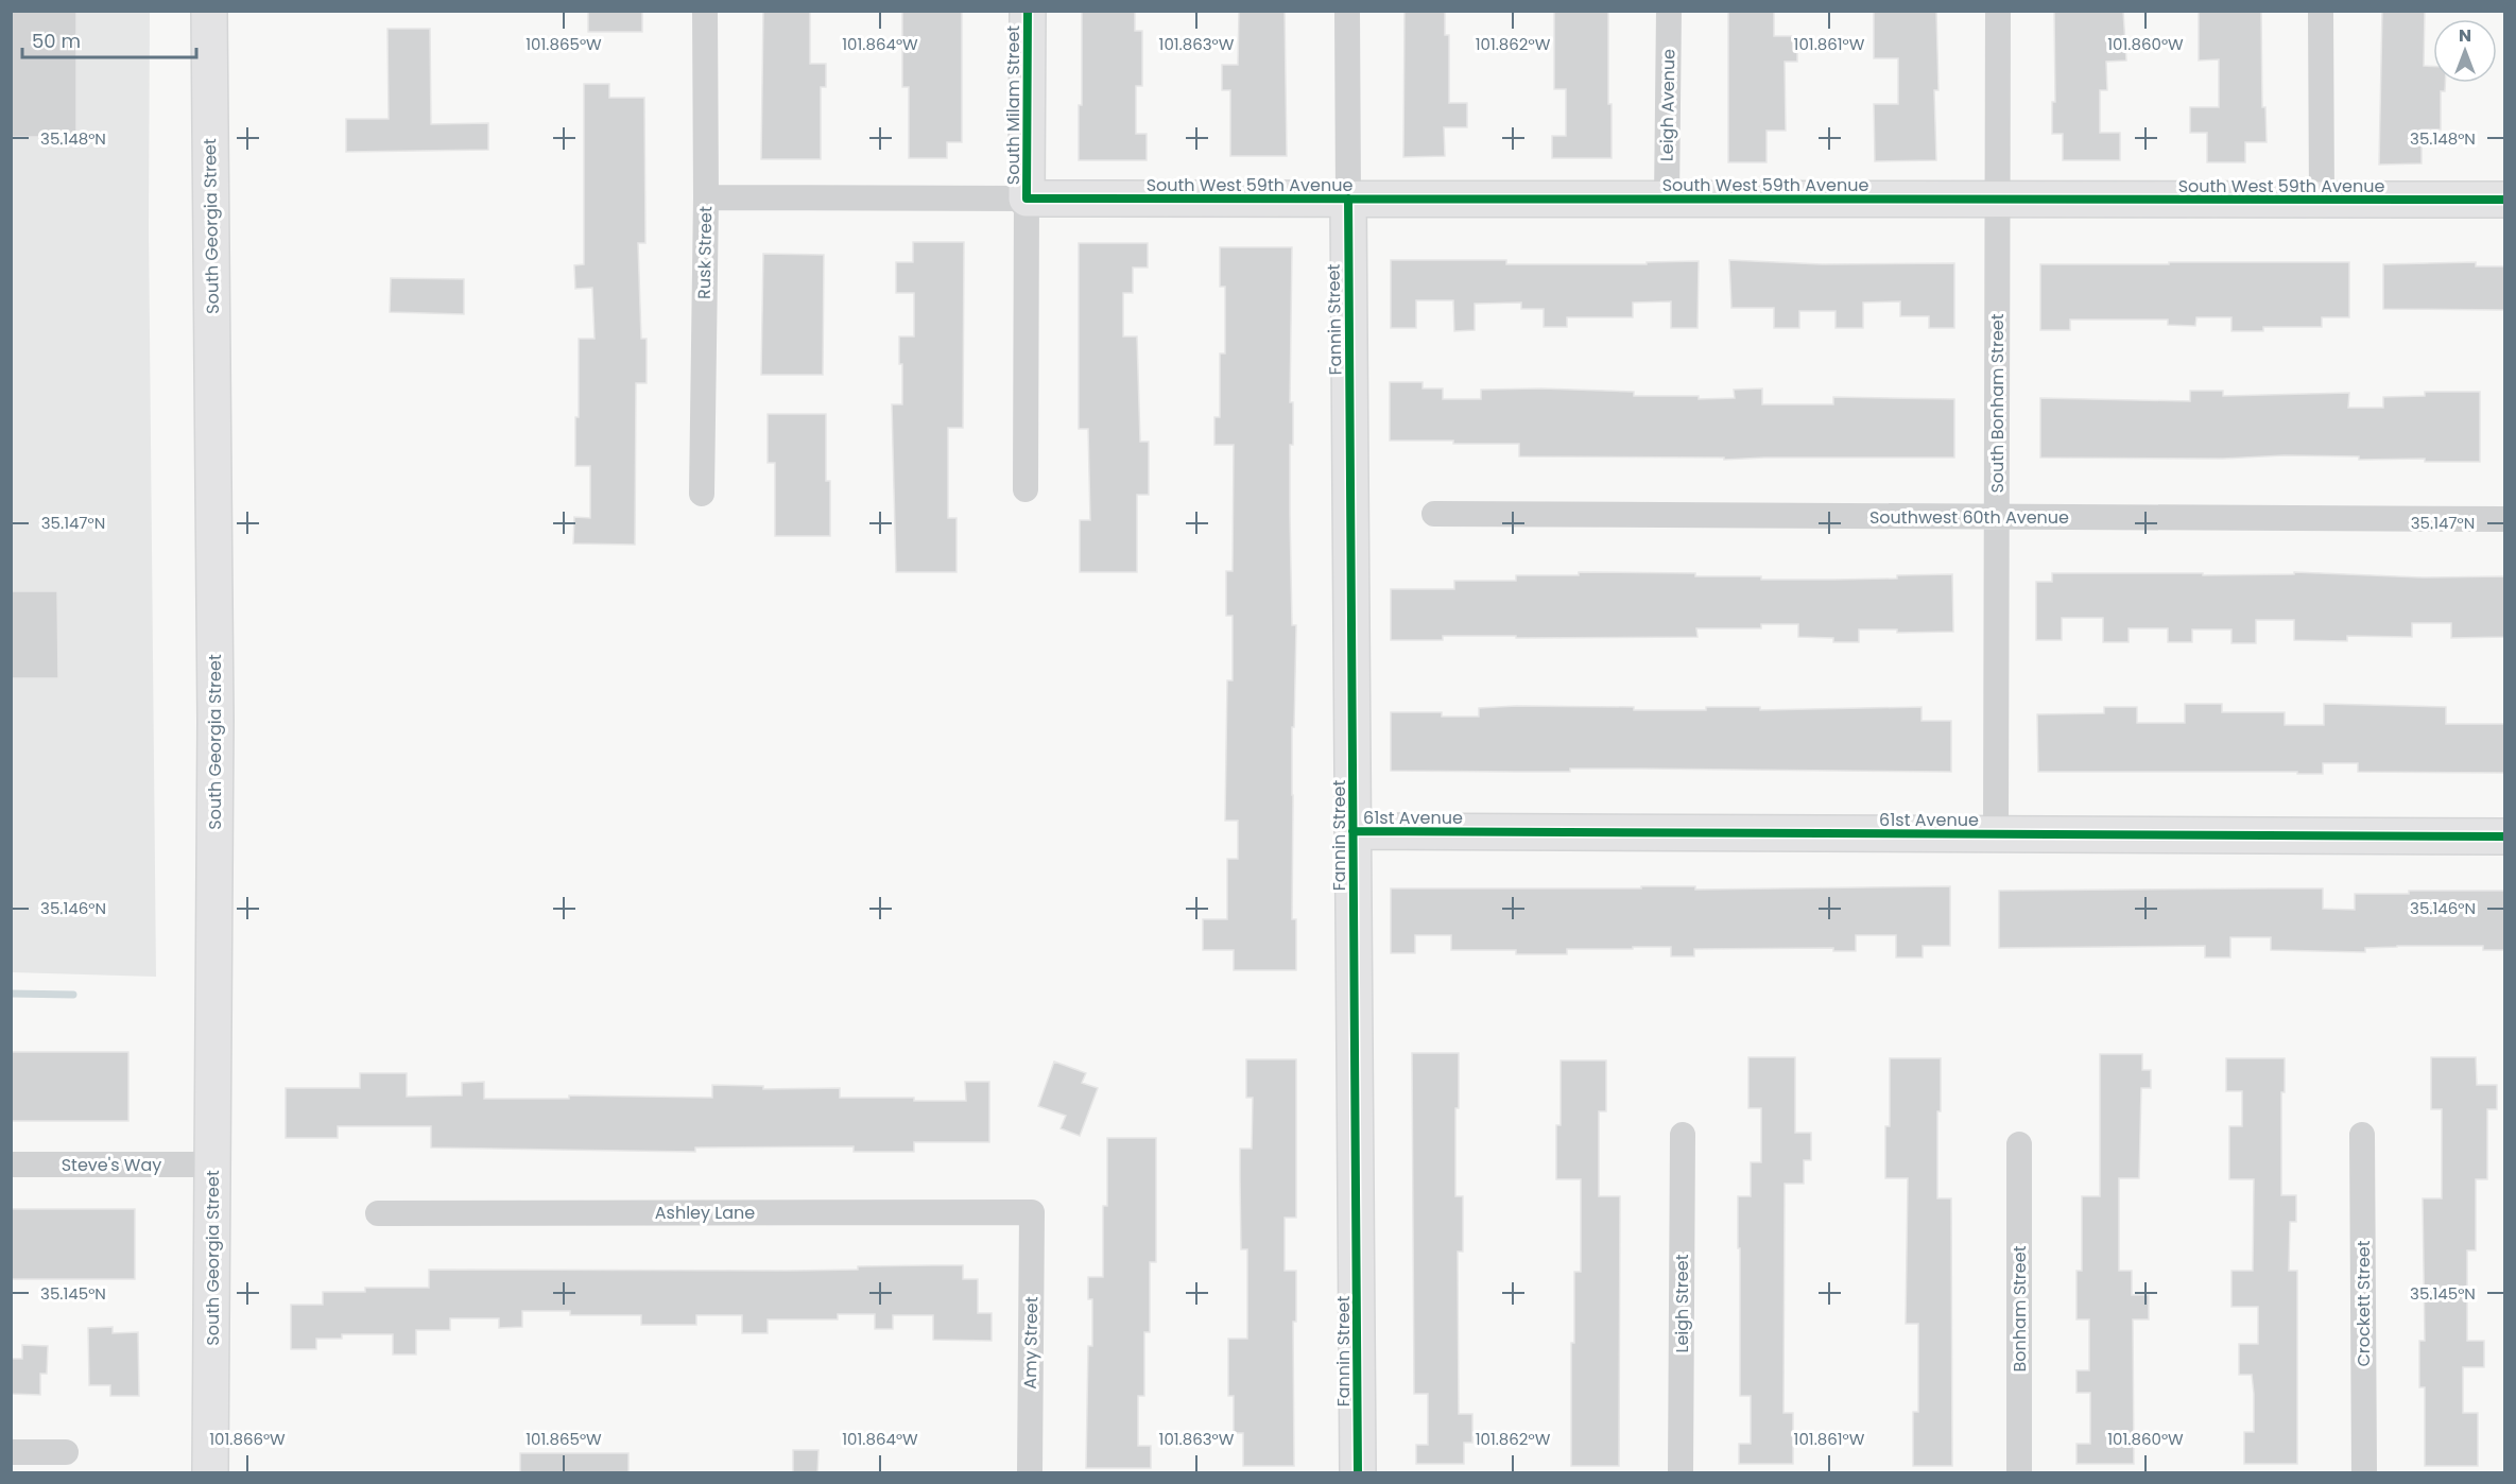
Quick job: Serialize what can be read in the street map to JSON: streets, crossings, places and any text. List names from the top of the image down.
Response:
{
  "streets": {
    "street": [
      "South Milam Street",
      "Leigh Avenue",
      "South West 59th Avenue",
      "South Georgia Street",
      "Rusk Street",
      "Fannin Street",
      "South Bonham Street",
      "Southwest 60th Avenue",
      "61st Avenue",
      "Steve's Way",
      "Ashley Lane",
      "Leigh Street",
      "Crockett Street",
      "Bonham Street",
      "Amy Street"
    ]
  },
  "crossings": [
    ["South Milam Street", "South West 59th Avenue"],
    ["Leigh Avenue", "South West 59th Avenue"],
    ["South West 59th Avenue", "Rusk Street"],
    ["South West 59th Avenue", "Fannin Street"],
    ["South West 59th Avenue", "South Bonham Street"],
    ["South Georgia Street", "Steve's Way"],
    ["Fannin Street", "61st Avenue"],
    ["South Bonham Street", "Southwest 60th Avenue"],
    ["South Bonham Street", "61st Avenue"],
    ["Ashley Lane", "Amy Street"]
  ],
  "scale_bar": "50 m",
  "north": "top",
  "coordinates": [
    "101.865°W",
    "101.864°W",
    "101.863°W",
    "101.862°W",
    "101.861°W",
    "101.860°W",
    "35.148°N",
    "35.147°N",
    "35.146°N",
    "35.145°N",
    "101.866°W"
  ]
}
